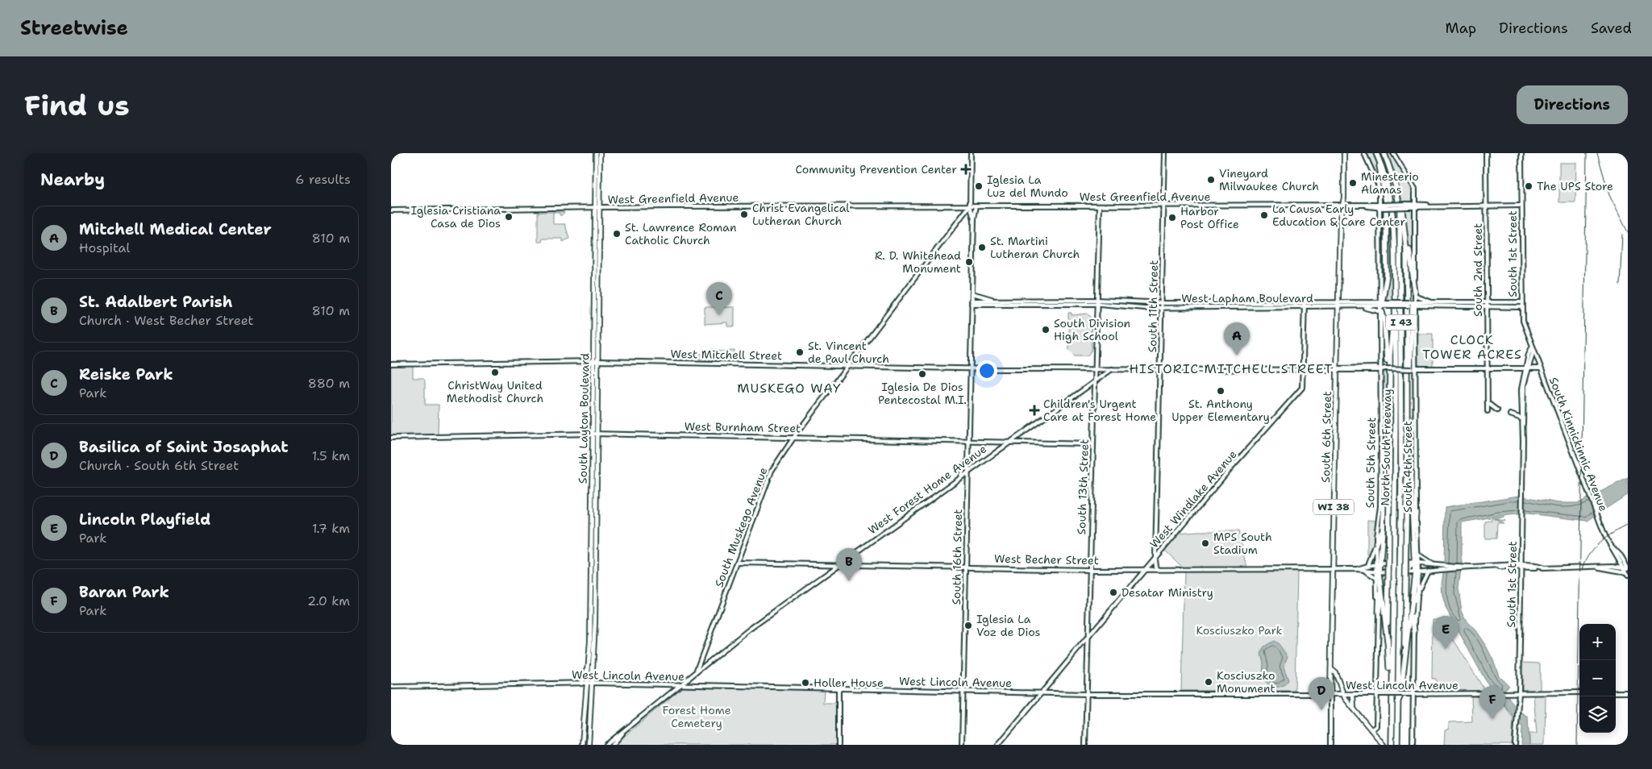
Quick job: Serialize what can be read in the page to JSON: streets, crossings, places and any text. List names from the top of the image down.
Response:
{
  "streets": {
    "highway": ["I 43", "North-South Freeway"],
    "main road": [
      "South Layton Boulevard",
      "South 6th Street",
      "WI 38",
      "West Lincoln Avenue"
    ],
    "street": [
      "West Greenfield Avenue",
      "South 1st Street",
      "South 2nd Street",
      "West Lapham Boulevard",
      "South 11th Street",
      "West Mitchell Street",
      "West Burnham Street",
      "South Kinnickinnic Avenue",
      "South 5th Street",
      "South 4th Street",
      "South 13th Street",
      "West Forest Home Avenue",
      "West Windlake Avenue",
      "South Muskego Avenue",
      "South 16th Street",
      "West Becher Street"
    ]
  },
  "crossings": [
    ["West Greenfield Avenue", "South 1st Street"],
    ["West Greenfield Avenue", "South 2nd Street"],
    ["West Greenfield Avenue", "South 11th Street"],
    ["West Greenfield Avenue", "South Layton Boulevard"],
    ["West Greenfield Avenue", "South 6th Street"],
    ["West Greenfield Avenue", "South 5th Street"],
    ["West Greenfield Avenue", "South 4th Street"],
    ["West Greenfield Avenue", "South 13th Street"],
    ["West Greenfield Avenue", "South Muskego Avenue"],
    ["South 1st Street", "West Lapham Boulevard"],
    ["South 1st Street", "South Kinnickinnic Avenue"],
    ["South 1st Street", "West Becher Street"],
    ["South 1st Street", "West Lincoln Avenue"],
    ["South 2nd Street", "West Lapham Boulevard"],
    ["West Lapham Boulevard", "South 11th Street"],
    ["West Lapham Boulevard", "South 6th Street"],
    ["West Lapham Boulevard", "South 5th Street"],
    ["West Lapham Boulevard", "South 4th Street"],
    ["West Lapham Boulevard", "South 13th Street"],
    ["West Lapham Boulevard", "South 16th Street"],
    ["South 11th Street", "West Mitchell Street"],
    ["South 11th Street", "West Windlake Avenue"],
    ["West Mitchell Street", "South Layton Boulevard"],
    ["West Mitchell Street", "South 6th Street"],
    ["West Mitchell Street", "South 5th Street"],
    ["West Mitchell Street", "South 13th Street"],
    ["West Mitchell Street", "West Forest Home Avenue"],
    ["West Mitchell Street", "West Windlake Avenue"],
    ["West Mitchell Street", "South Muskego Avenue"],
    ["West Mitchell Street", "South 16th Street"],
    ["South Layton Boulevard", "West Burnham Street"],
    ["South Layton Boulevard", "West Lincoln Avenue"],
    ["West Burnham Street", "South 13th Street"],
    ["West Burnham Street", "West Forest Home Avenue"],
    ["West Burnham Street", "South Muskego Avenue"],
    ["West Burnham Street", "South 16th Street"],
    ["South 6th Street", "West Becher Street"],
    ["South 6th Street", "West Lincoln Avenue"],
    ["South 5th Street", "West Becher Street"],
    ["South 4th Street", "West Becher Street"],
    ["South 13th Street", "West Forest Home Avenue"],
    ["South 13th Street", "West Windlake Avenue"],
    ["South 13th Street", "West Becher Street"],
    ["South 13th Street", "West Lincoln Avenue"],
    ["West Forest Home Avenue", "South Muskego Avenue"],
    ["West Forest Home Avenue", "South 16th Street"],
    ["West Forest Home Avenue", "West Becher Street"],
    ["West Forest Home Avenue", "West Lincoln Avenue"],
    ["West Windlake Avenue", "West Becher Street"],
    ["West Windlake Avenue", "West Lincoln Avenue"],
    ["South Muskego Avenue", "West Becher Street"],
    ["South 16th Street", "West Becher Street"],
    ["South 16th Street", "West Lincoln Avenue"]
  ],
  "districts": ["CLOCK TOWER ACRES", "HISTORIC MITCHELL STREET", "MUSKEGO WAY"],
  "parks": ["Kosciuszko Park", "Forest Home Cemetery"],
  "places": {
    "health": ["Community Prevention Center", "Children's Urgent Care at Forest Home"],
    "other": [
      "Vineyard Milwaukee Church",
      "Minesterio Alamas",
      "Iglesia La Luz del Mundo",
      "The UPS Store",
      "Christ Evangelical Lutheran Church",
      "La Causa Early Education & Care Center",
      "Iglesia Cristiana Casa de Dios",
      "Harbor Post Office",
      "St. Lawrence Roman Catholic Church",
      "St. Martini Lutheran Church",
      "R. D. Whitehead Monument",
      "South Division High School",
      "St. Vincent de Paul Church",
      "ChristWay United Methodist Church",
      "Iglesia De Dios Pentecostal M.I.",
      "St. Anthony Upper Elementary",
      "MPS South Stadium",
      "Desatar Ministry",
      "Iglesia La Voz de Dios",
      "Kosciuszko Monument",
      "Holler House"
    ]
  },
  "page": {
    "header": "Streetwise",
    "nav": ["Map", "Directions", "Saved"],
    "buttons": "Directions",
    "title": "Find us",
    "heading": ["Nearby", "6 results"],
    "list": [
      {
        "mark": "A",
        "name": "Mitchell Medical Center",
        "note": "Hospital",
        "value": "810 m"
      },
      {
        "mark": "B",
        "name": "St. Adalbert Parish",
        "note": "Church · West Becher Street",
        "value": "810 m"
      },
      {
        "mark": "C",
        "name": "Reiske Park",
        "note": "Park",
        "value": "880 m"
      },
      {
        "mark": "D",
        "name": "Basilica of Saint Josaphat",
        "note": "Church · South 6th Street",
        "value": "1.5 km"
      },
      {
        "mark": "E",
        "name": "Lincoln Playfield",
        "note": "Park",
        "value": "1.7 km"
      },
      {
        "mark": "F",
        "name": "Baran Park",
        "note": "Park",
        "value": "2.0 km"
      }
    ],
    "pins": [
      "C",
      "A",
      "B",
      "E",
      "D",
      "F"
    ],
    "map_buttons": ["+", "−"]
  }
}
